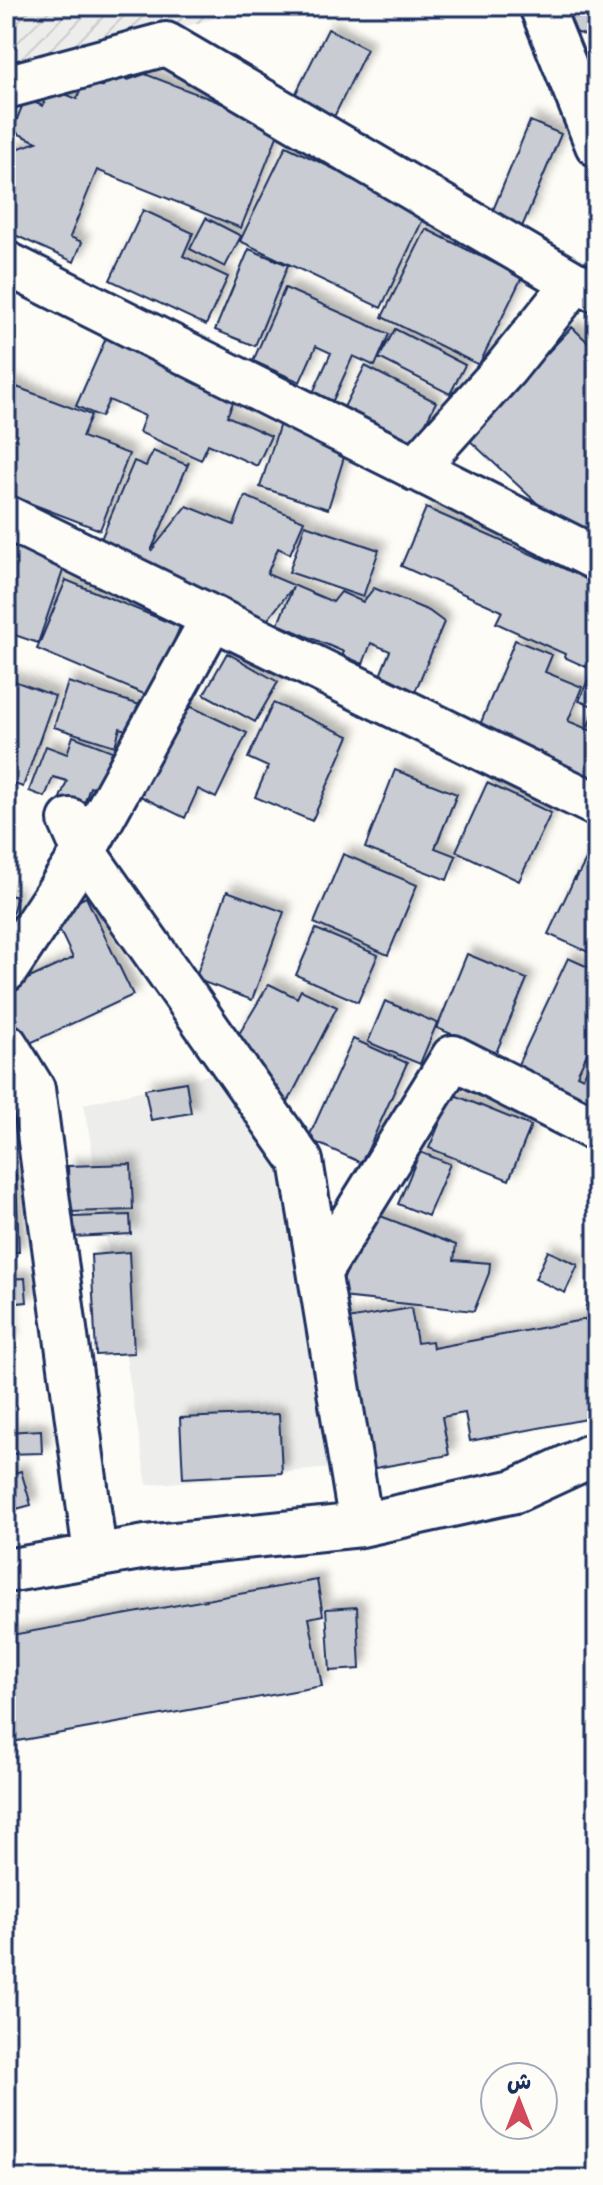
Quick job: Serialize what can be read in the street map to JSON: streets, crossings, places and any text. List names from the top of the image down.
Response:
{
  "north": "top"
}
